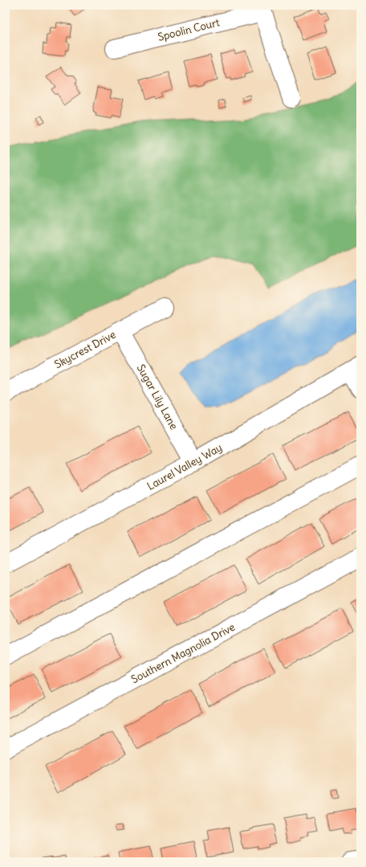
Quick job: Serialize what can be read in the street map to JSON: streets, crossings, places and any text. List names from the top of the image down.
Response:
{
  "streets": {
    "street": [
      "Spoolin Court",
      "Skycrest Drive",
      "Sugar Lily Lane",
      "Laurel Valley Way",
      "Southern Magnolia Drive"
    ]
  },
  "crossings": [
    ["Skycrest Drive", "Sugar Lily Lane"],
    ["Sugar Lily Lane", "Laurel Valley Way"]
  ]
}
